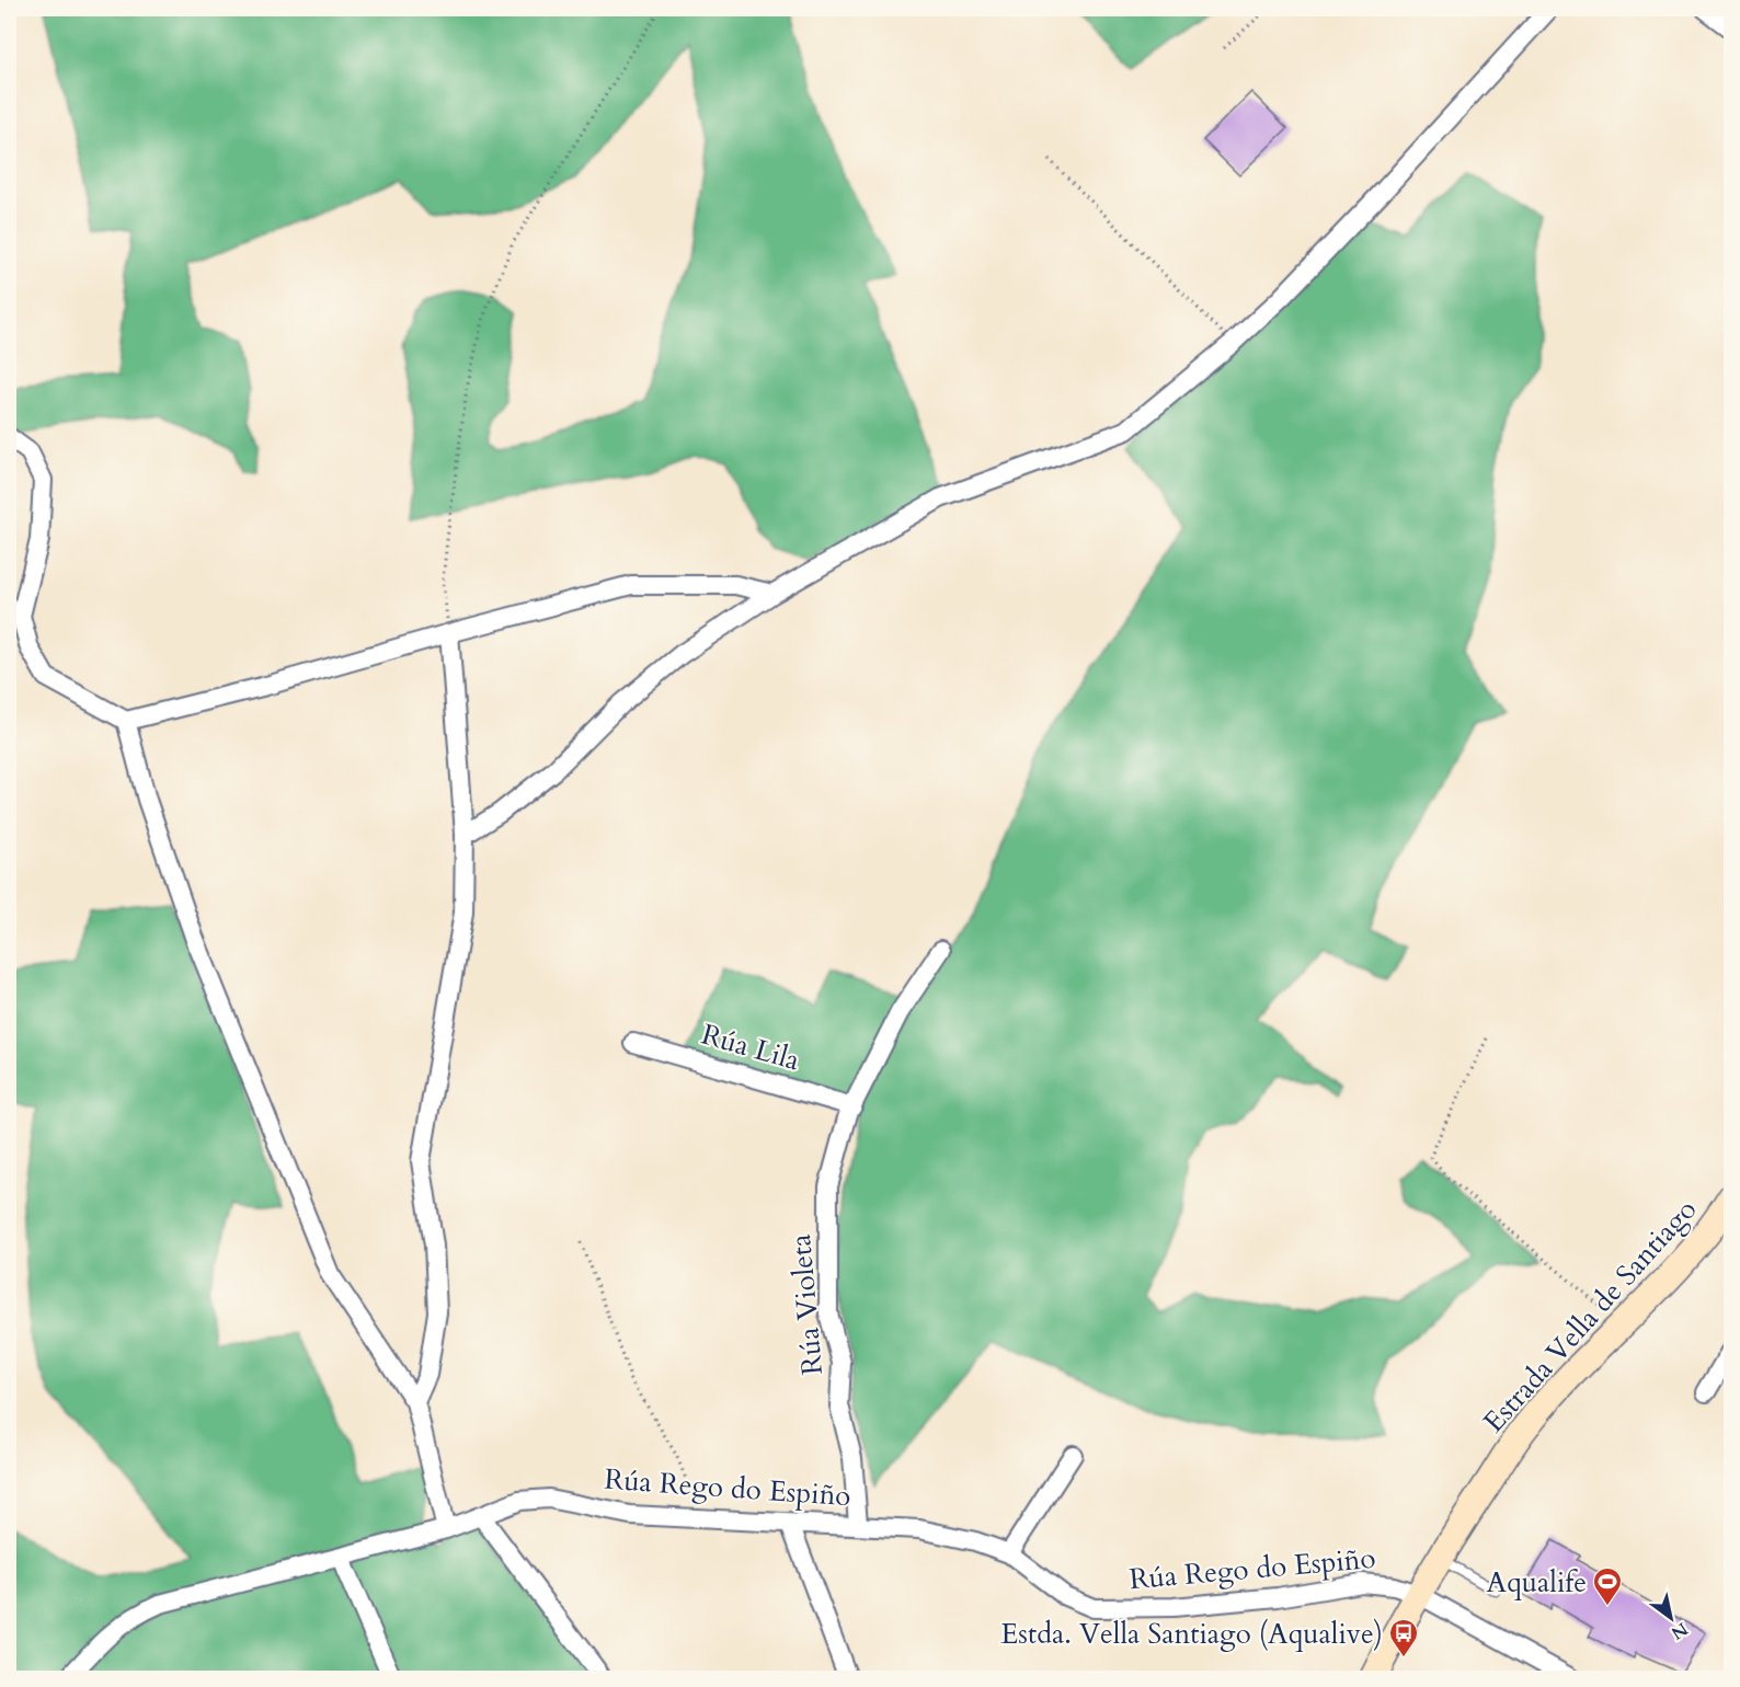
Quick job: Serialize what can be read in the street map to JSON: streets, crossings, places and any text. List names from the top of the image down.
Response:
{
  "streets": {
    "main road": ["Estrada Vella de Santiago"],
    "street": ["Rúa Lila", "Rúa Violeta", "Rúa Rego do Espiño"]
  },
  "crossings": [
    ["Rúa Lila", "Rúa Violeta"],
    ["Rúa Violeta", "Rúa Rego do Espiño"],
    ["Estrada Vella de Santiago", "Rúa Rego do Espiño"]
  ],
  "places": {
    "sports": ["Aqualife"],
    "bus stop": ["Estda. Vella Santiago (Aqualive)"]
  },
  "north": "bottom right"
}
